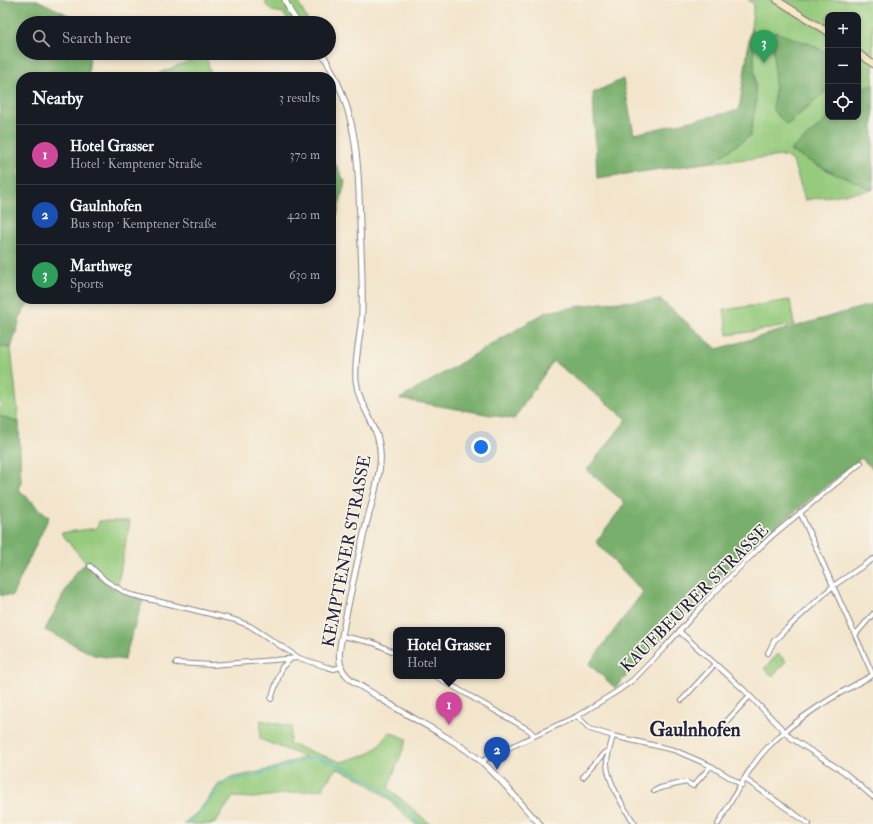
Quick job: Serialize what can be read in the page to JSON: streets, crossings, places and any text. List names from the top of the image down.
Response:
{
  "streets": {
    "street": ["KEMPTENER STRASSE", "KAUFBEURER STRASSE"]
  },
  "crossings": [
    ["KEMPTENER STRASSE", "KAUFBEURER STRASSE"]
  ],
  "districts": ["Gaulnhofen"],
  "page": {
    "map_buttons": ["+", "−"],
    "search": "Search here",
    "pins": ["3", "1", "2"],
    "heading": ["Nearby", "3 results"],
    "list": [
      {
        "mark": "1",
        "name": "Hotel Grasser",
        "note": "Hotel · Kemptener Straße",
        "value": "370 m"
      },
      {
        "mark": "2",
        "name": "Gaulnhofen",
        "note": "Bus stop · Kemptener Straße",
        "value": "420 m"
      },
      {
        "mark": "3",
        "name": "Marthweg",
        "note": "Sports",
        "value": "630 m"
      }
    ],
    "popup": ["Hotel Grasser", "Hotel"]
  }
}
